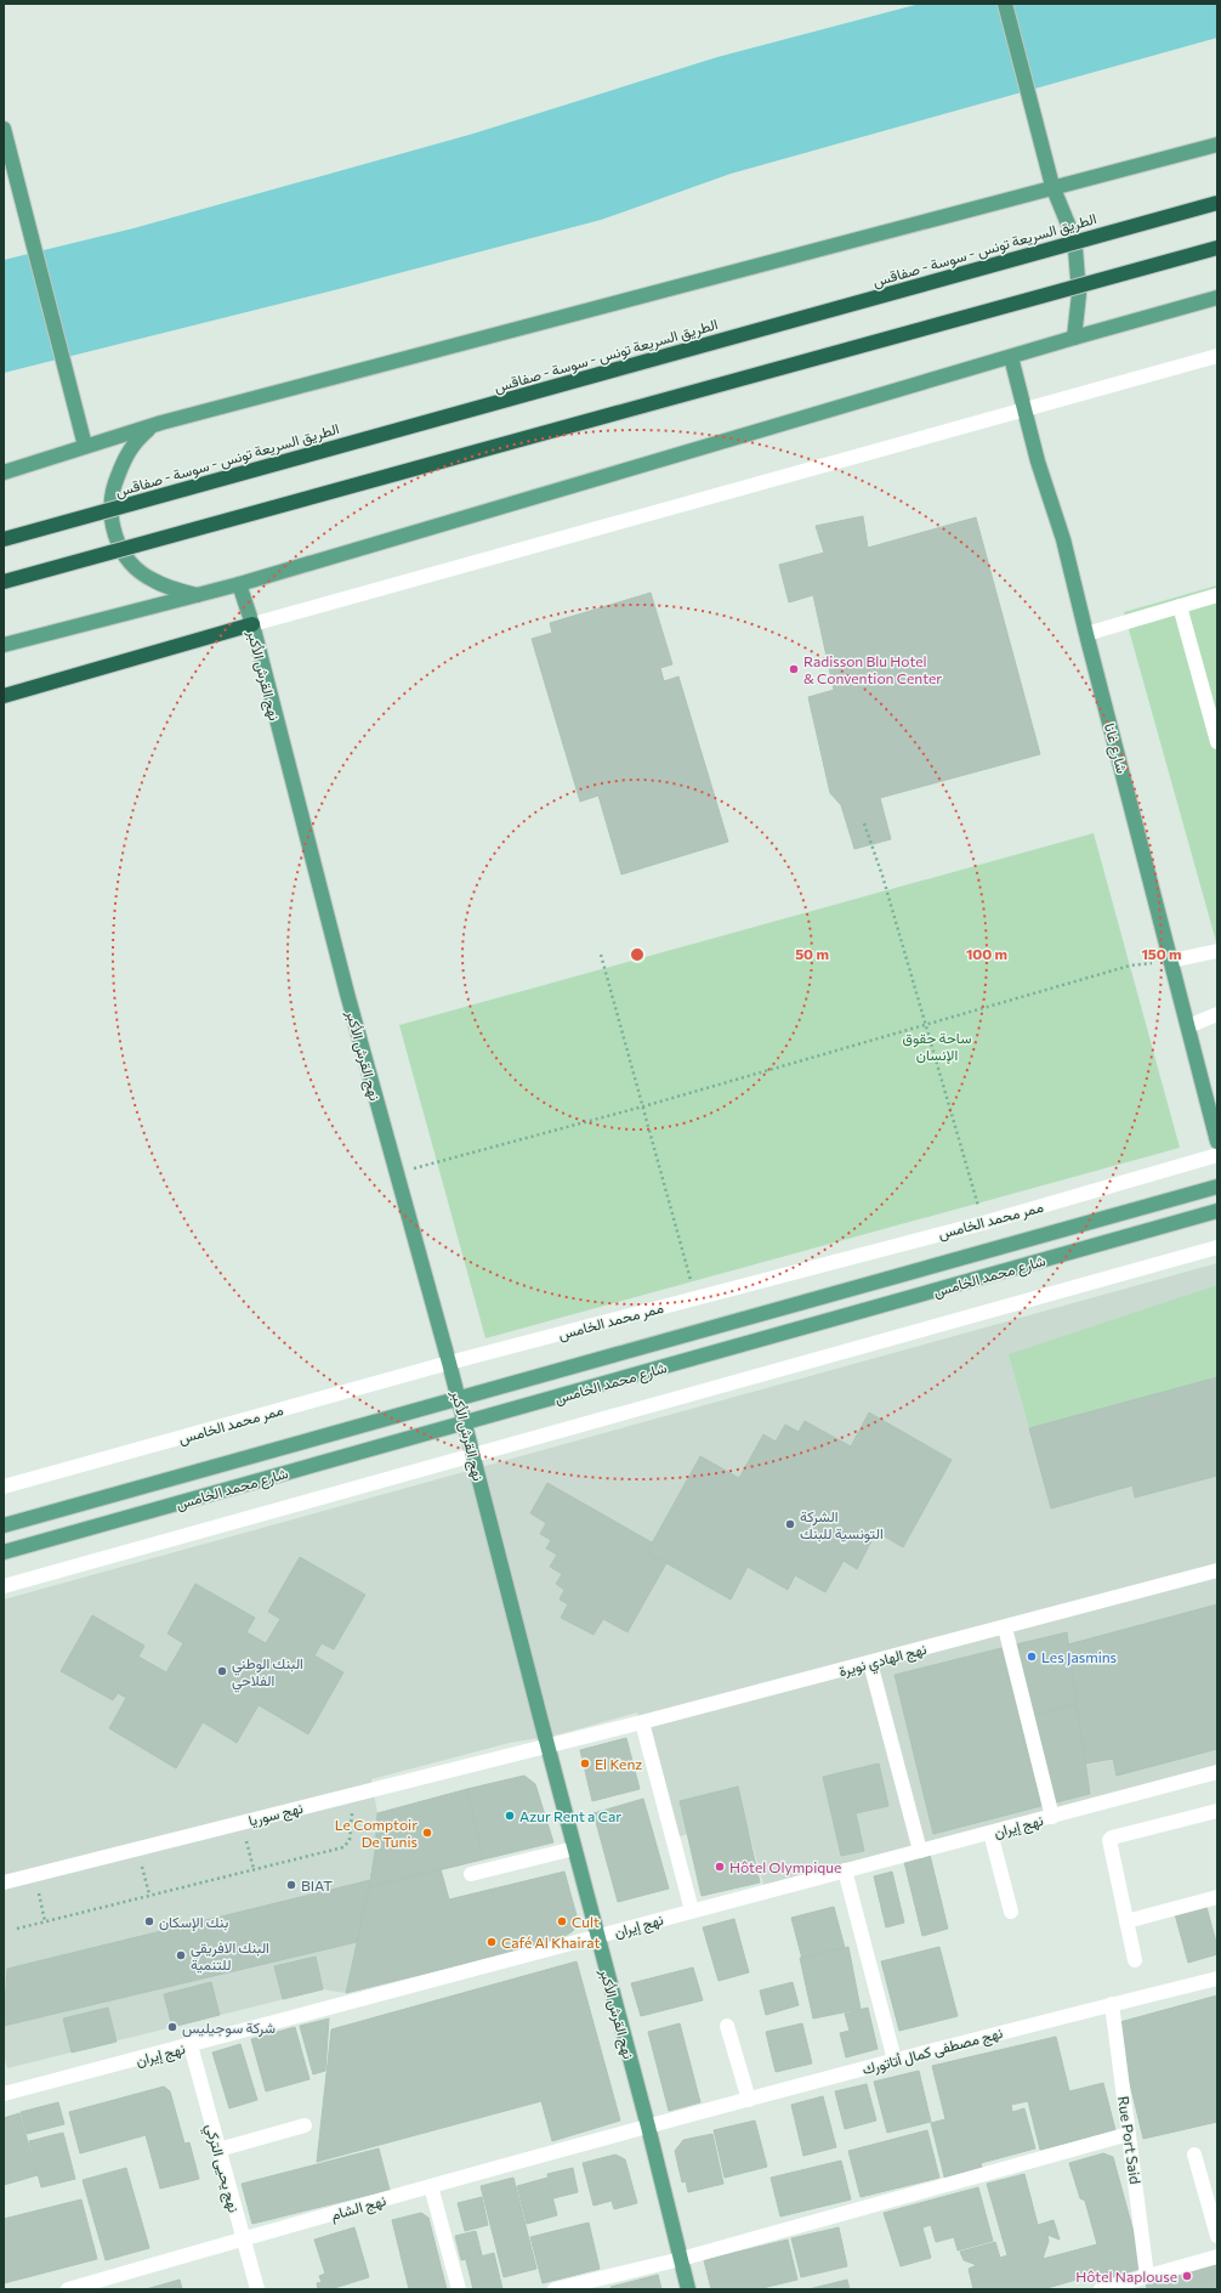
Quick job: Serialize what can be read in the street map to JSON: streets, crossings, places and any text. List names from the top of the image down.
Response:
{
  "streets": {
    "highway": ["الطريق السريعة تونس - سوسة - صفاقس"],
    "main road": ["نهج القرش الأكبر", "شارع غانا", "شارع محمد الخامس"],
    "street": [
      "ممر محمد الخامس",
      "نهج الهادي نويرة",
      "نهج سوريا",
      "نهج إيران",
      "نهج مصطفى كمال أتاتورك",
      "Rue Port Said",
      "نهج يحيى التركي",
      "نهج الشام"
    ]
  },
  "crossings": [
    ["نهج القرش الأكبر", "ممر محمد الخامس"],
    ["نهج القرش الأكبر", "شارع محمد الخامس"],
    ["نهج القرش الأكبر", "نهج الهادي نويرة"],
    ["نهج القرش الأكبر", "نهج سوريا"],
    ["نهج القرش الأكبر", "نهج إيران"],
    ["نهج القرش الأكبر", "نهج مصطفى كمال أتاتورك"],
    ["نهج القرش الأكبر", "نهج الشام"],
    ["نهج الهادي نويرة", "نهج سوريا"],
    ["نهج إيران", "نهج يحيى التركي"],
    ["نهج مصطفى كمال أتاتورك", "Rue Port Said"],
    ["نهج مصطفى كمال أتاتورك", "نهج الشام"],
    ["نهج يحيى التركي", "نهج الشام"]
  ],
  "parks": ["ساحة حقوق الإنسان"],
  "places": [
    "Radisson Blu Hotel & Convention Center",
    "الشركة التونسية للبنك",
    "Les Jasmins",
    "البنك الوطني الفلاحي",
    "El Kenz",
    "Azur Rent a Car",
    "Le Comptoir De Tunis",
    "Hôtel Olympique",
    "BIAT",
    "بنك الإسكان",
    "Cult",
    "Café Al Khairat",
    "البنك الافريقي للتنمية",
    "شركة سوجيليس",
    "Hôtel Naplouse"
  ],
  "rings": ["50 m", "100 m", "150 m"]
}
